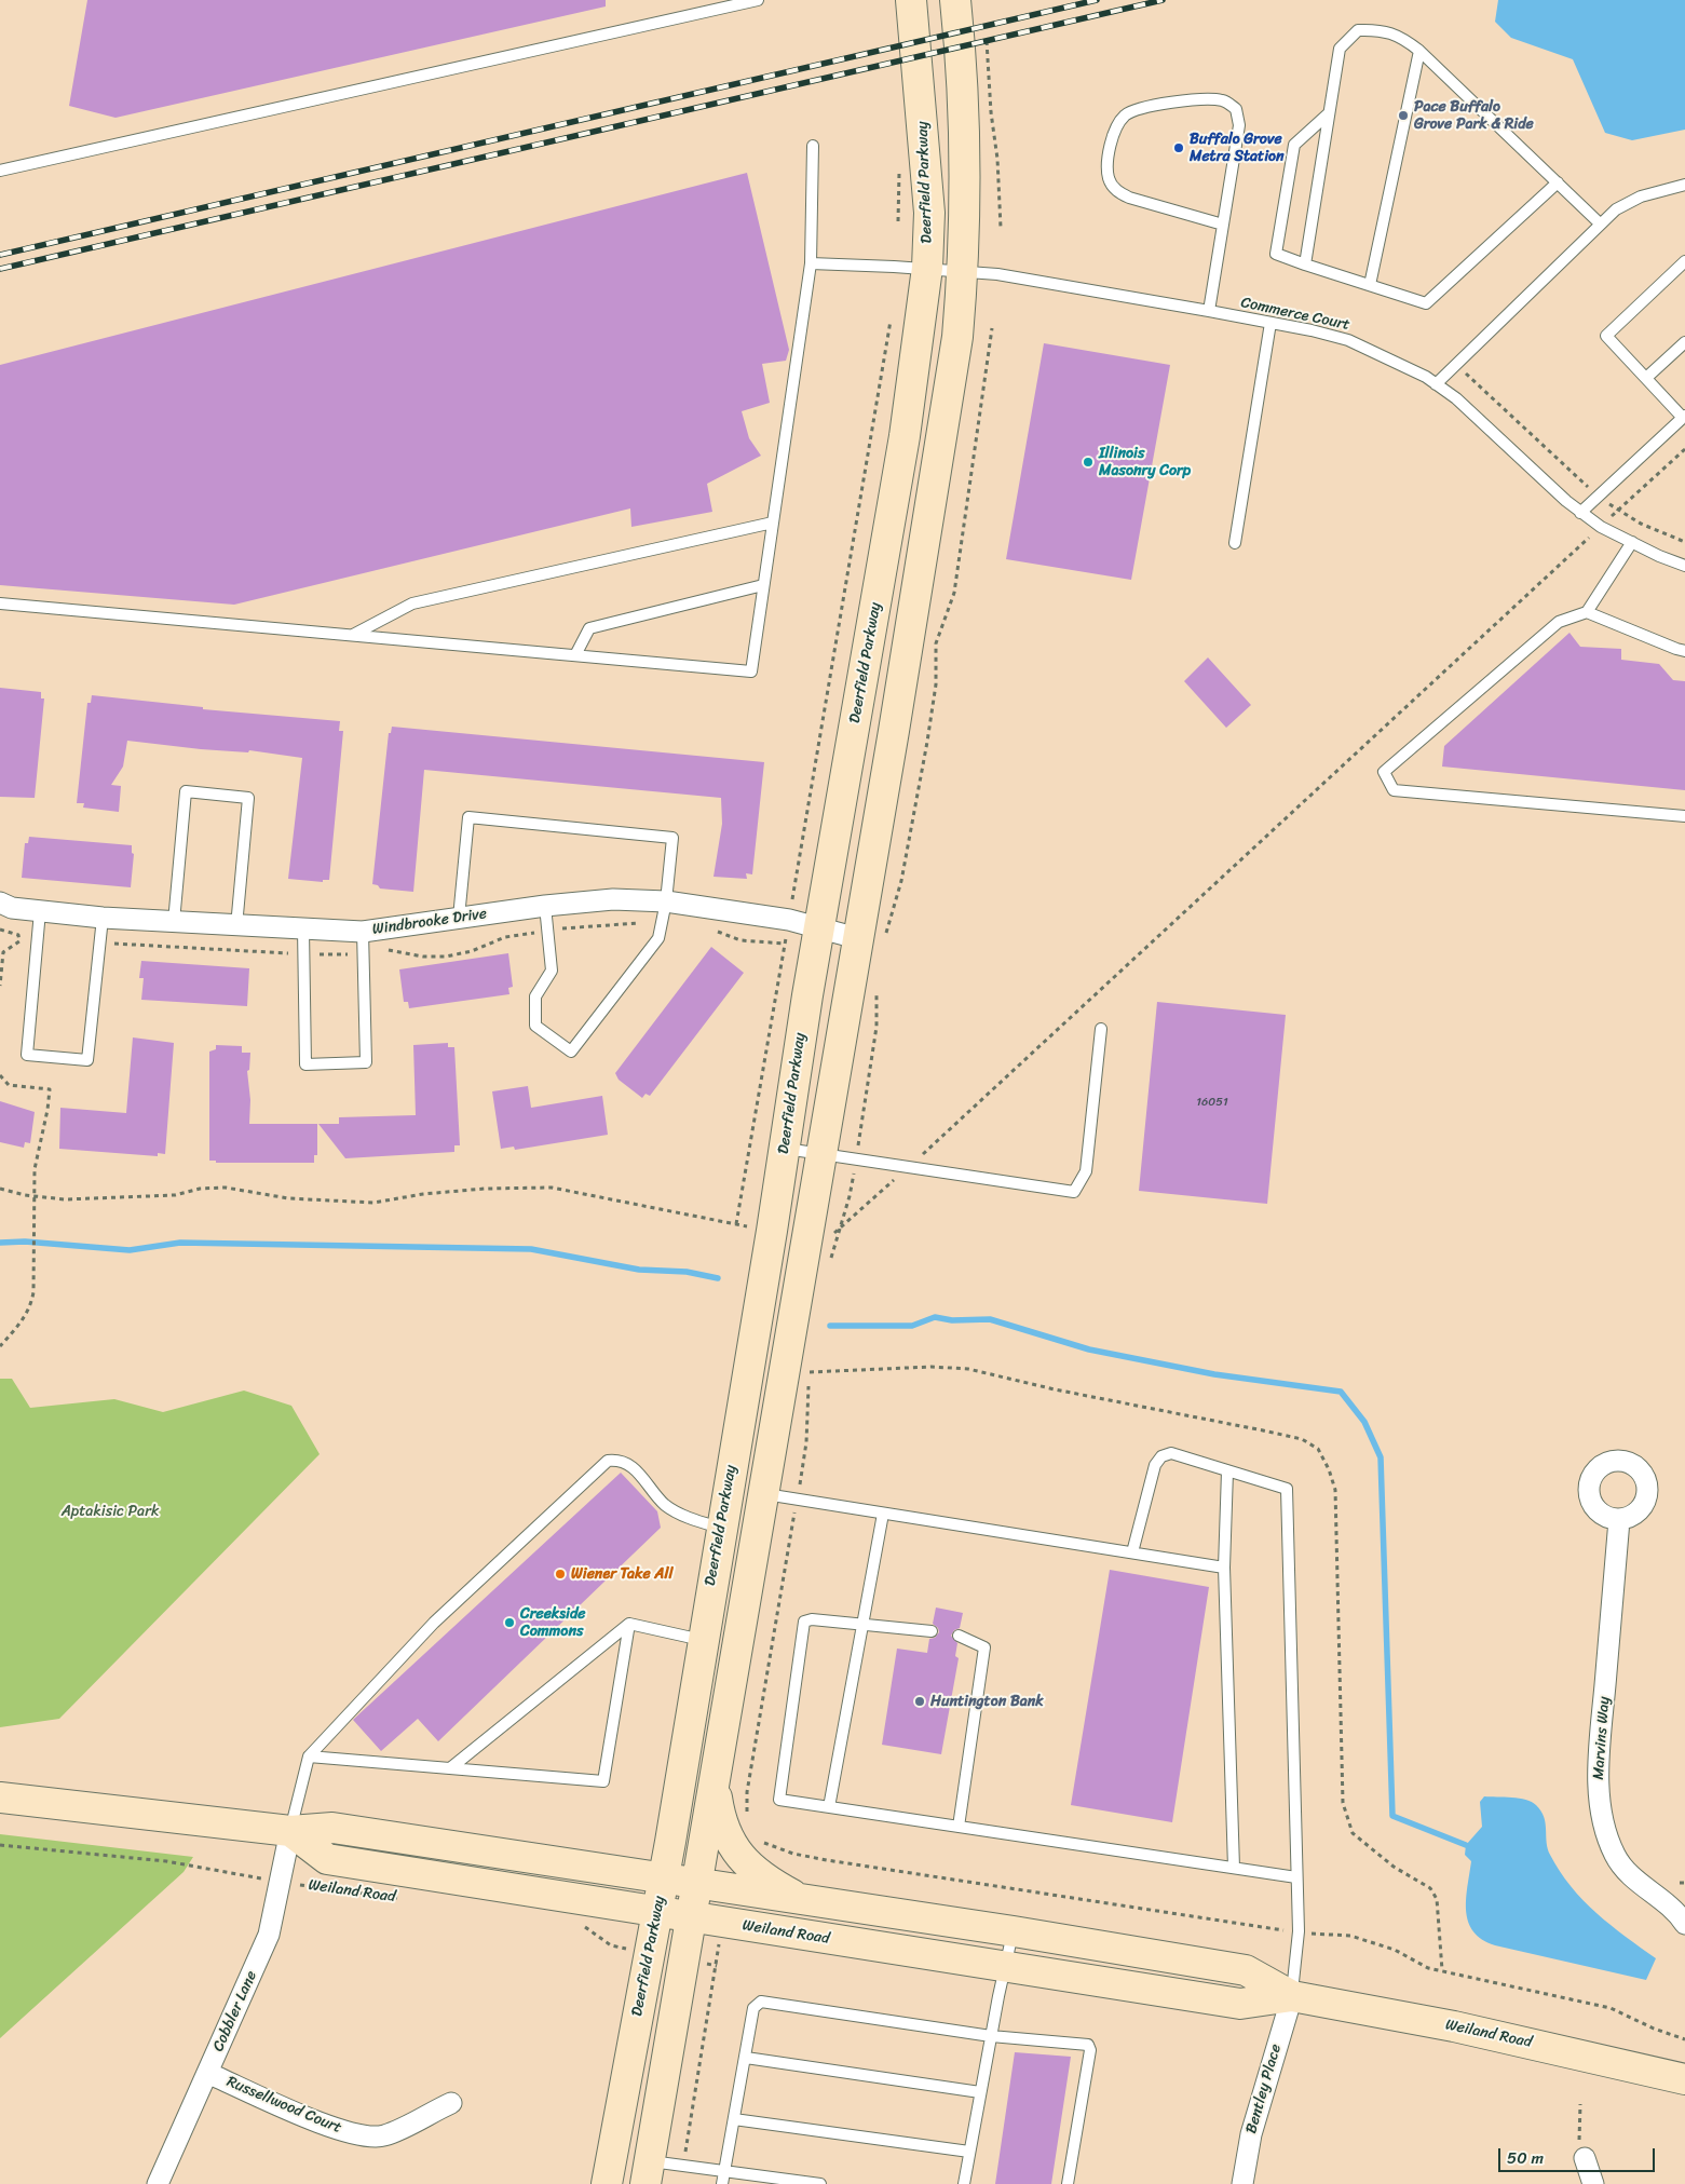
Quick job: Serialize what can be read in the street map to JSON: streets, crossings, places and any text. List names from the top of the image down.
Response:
{
  "streets": {
    "main road": ["Deerfield Parkway", "Weiland Road"],
    "street": [
      "Windbrooke Drive",
      "Marvins Way",
      "Cobbler Lane",
      "Bentley Place",
      "Russellwood Court"
    ],
    "lane": ["Commerce Court"]
  },
  "crossings": [
    ["Deerfield Parkway", "Commerce Court"],
    ["Deerfield Parkway", "Windbrooke Drive"],
    ["Deerfield Parkway", "Weiland Road"],
    ["Weiland Road", "Cobbler Lane"],
    ["Weiland Road", "Bentley Place"],
    ["Cobbler Lane", "Russellwood Court"]
  ],
  "parks": ["Aptakisic Park"],
  "places": [
    "Pace Buffalo Grove Park & Ride",
    "Buffalo Grove Metra Station",
    "Illinois Masonry Corp",
    "Wiener Take All",
    "Creekside Commons",
    "Huntington Bank"
  ],
  "house_numbers": ["16051"],
  "scale_bar": "50 m"
}
